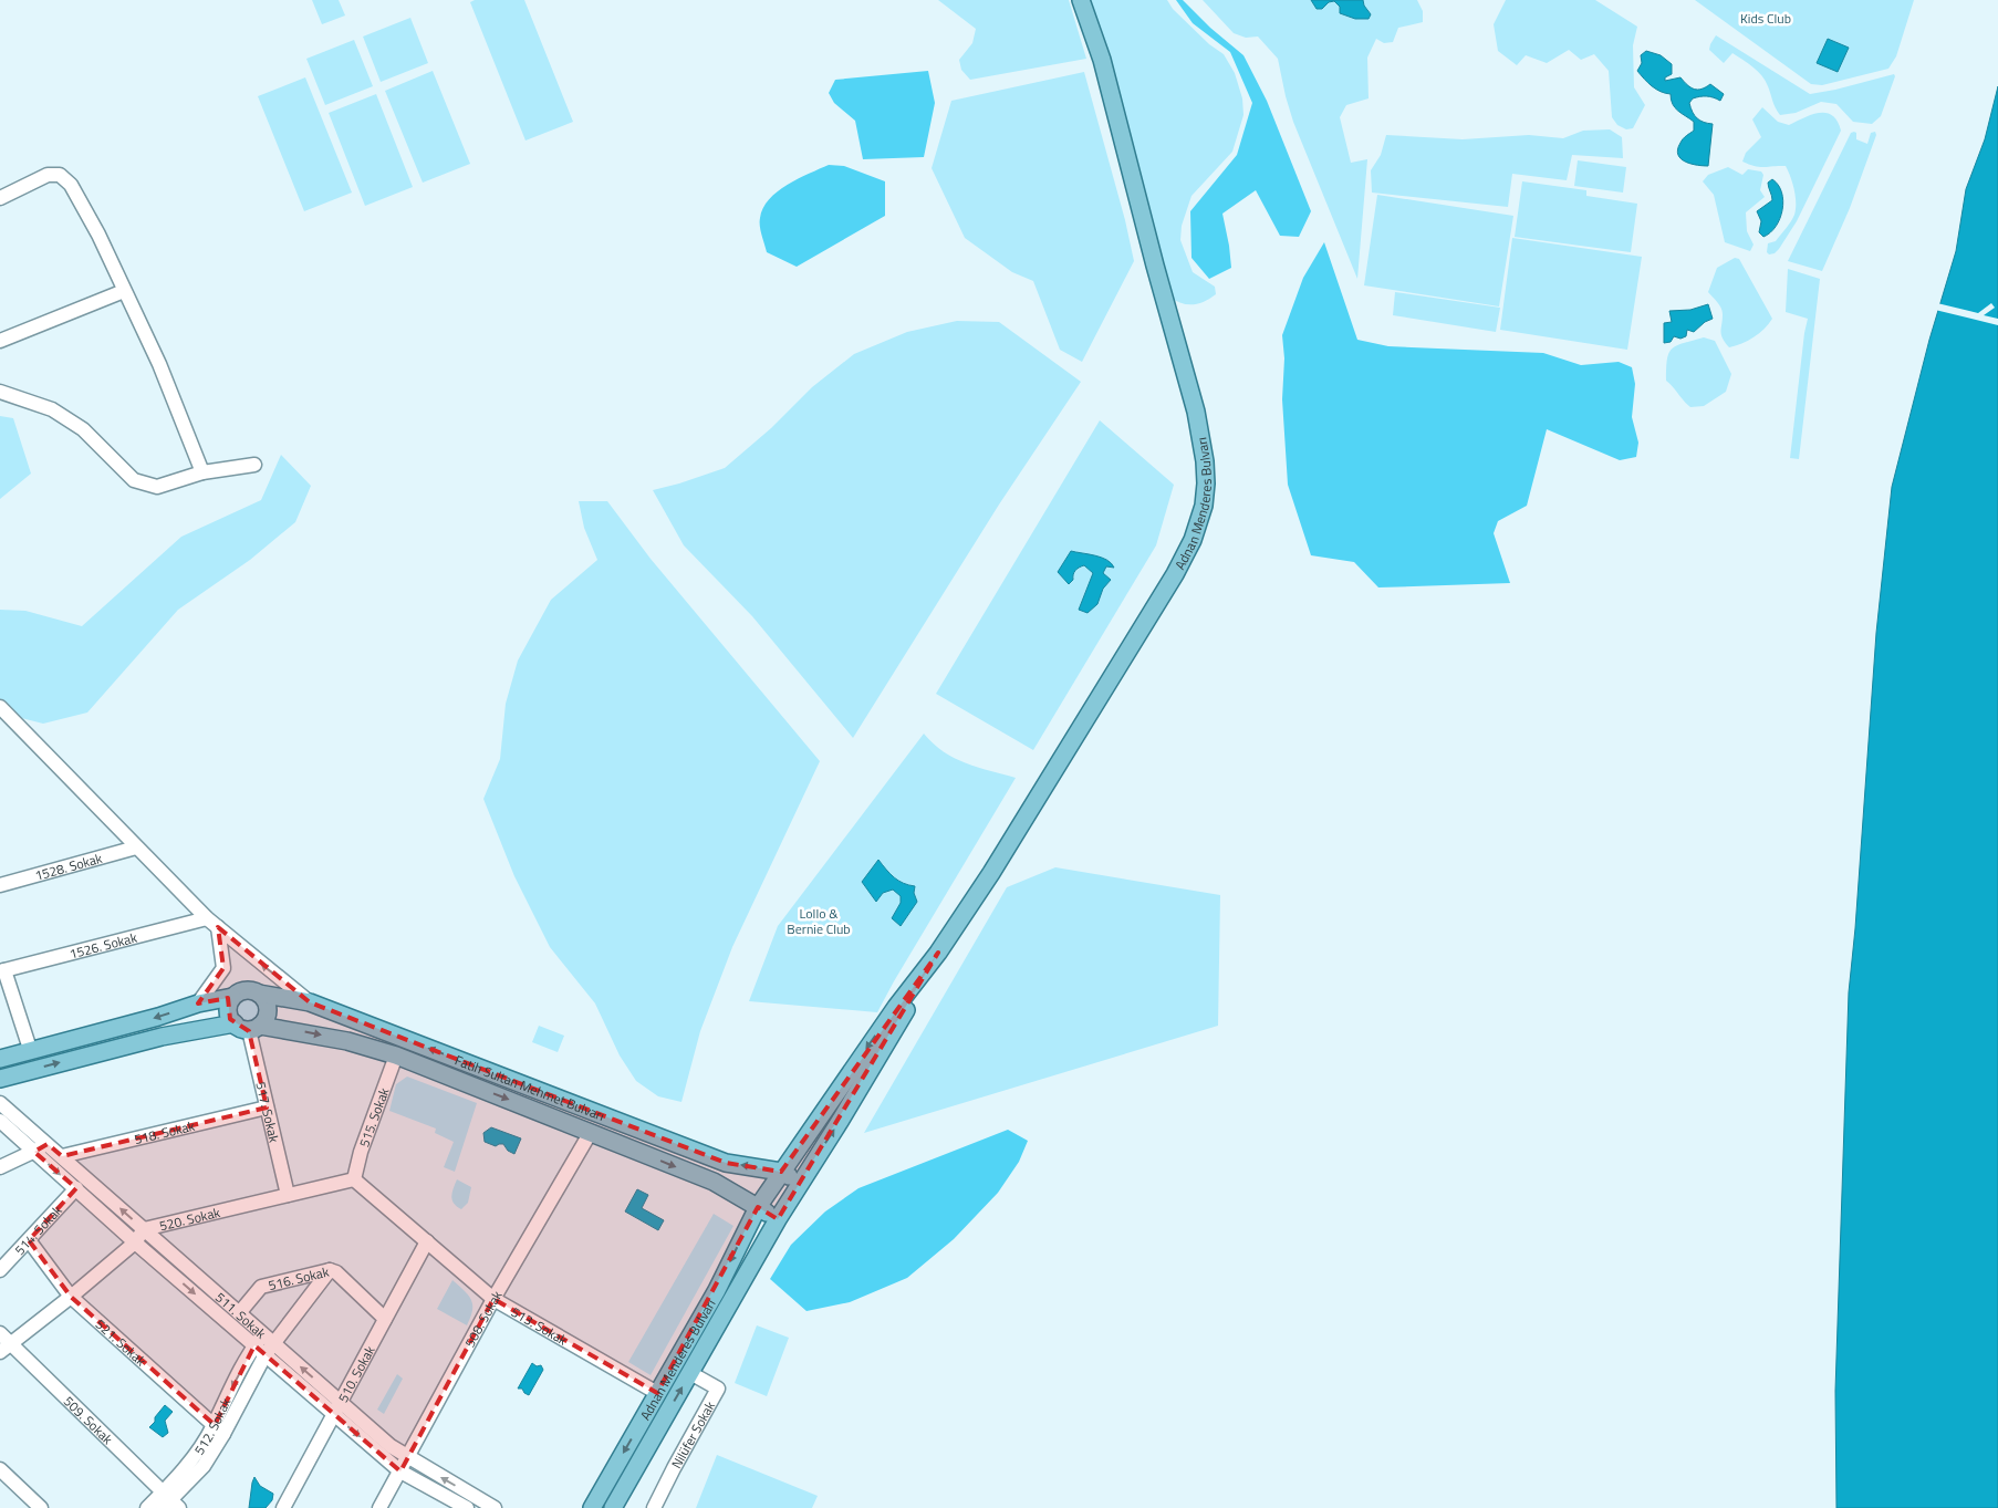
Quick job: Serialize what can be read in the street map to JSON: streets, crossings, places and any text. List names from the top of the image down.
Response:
{
  "streets": {
    "main road": ["Adnan Menderes Bulvarı", "Fatih Sultan Mehmet Bulvarı"],
    "street": [
      "1528. Sokak",
      "1526. Sokak",
      "517. Sokak",
      "515. Sokak",
      "518. Sokak",
      "520. Sokak",
      "514. Sokak",
      "516. Sokak",
      "511. Sokak",
      "508. Sokak",
      "513. Sokak",
      "521. Sokak",
      "510. Sokak",
      "509. Sokak",
      "512. Sokak",
      "Nilüfer Sokak"
    ]
  },
  "crossings": [
    ["Adnan Menderes Bulvarı", "Fatih Sultan Mehmet Bulvarı"],
    ["Adnan Menderes Bulvarı", "513. Sokak"],
    ["Adnan Menderes Bulvarı", "Nilüfer Sokak"],
    ["Fatih Sultan Mehmet Bulvarı", "517. Sokak"],
    ["Fatih Sultan Mehmet Bulvarı", "515. Sokak"],
    ["Fatih Sultan Mehmet Bulvarı", "508. Sokak"],
    ["517. Sokak", "518. Sokak"],
    ["517. Sokak", "520. Sokak"],
    ["515. Sokak", "520. Sokak"],
    ["515. Sokak", "513. Sokak"],
    ["518. Sokak", "511. Sokak"],
    ["520. Sokak", "511. Sokak"],
    ["520. Sokak", "513. Sokak"],
    ["520. Sokak", "521. Sokak"],
    ["520. Sokak", "509. Sokak"],
    ["514. Sokak", "511. Sokak"],
    ["514. Sokak", "521. Sokak"],
    ["516. Sokak", "511. Sokak"],
    ["516. Sokak", "510. Sokak"],
    ["516. Sokak", "512. Sokak"],
    ["511. Sokak", "508. Sokak"],
    ["511. Sokak", "510. Sokak"],
    ["511. Sokak", "512. Sokak"],
    ["508. Sokak", "513. Sokak"],
    ["513. Sokak", "510. Sokak"],
    ["521. Sokak", "512. Sokak"],
    ["509. Sokak", "512. Sokak"]
  ],
  "parks": ["Kids Club", "Lollo & Bernie Club"]
}
